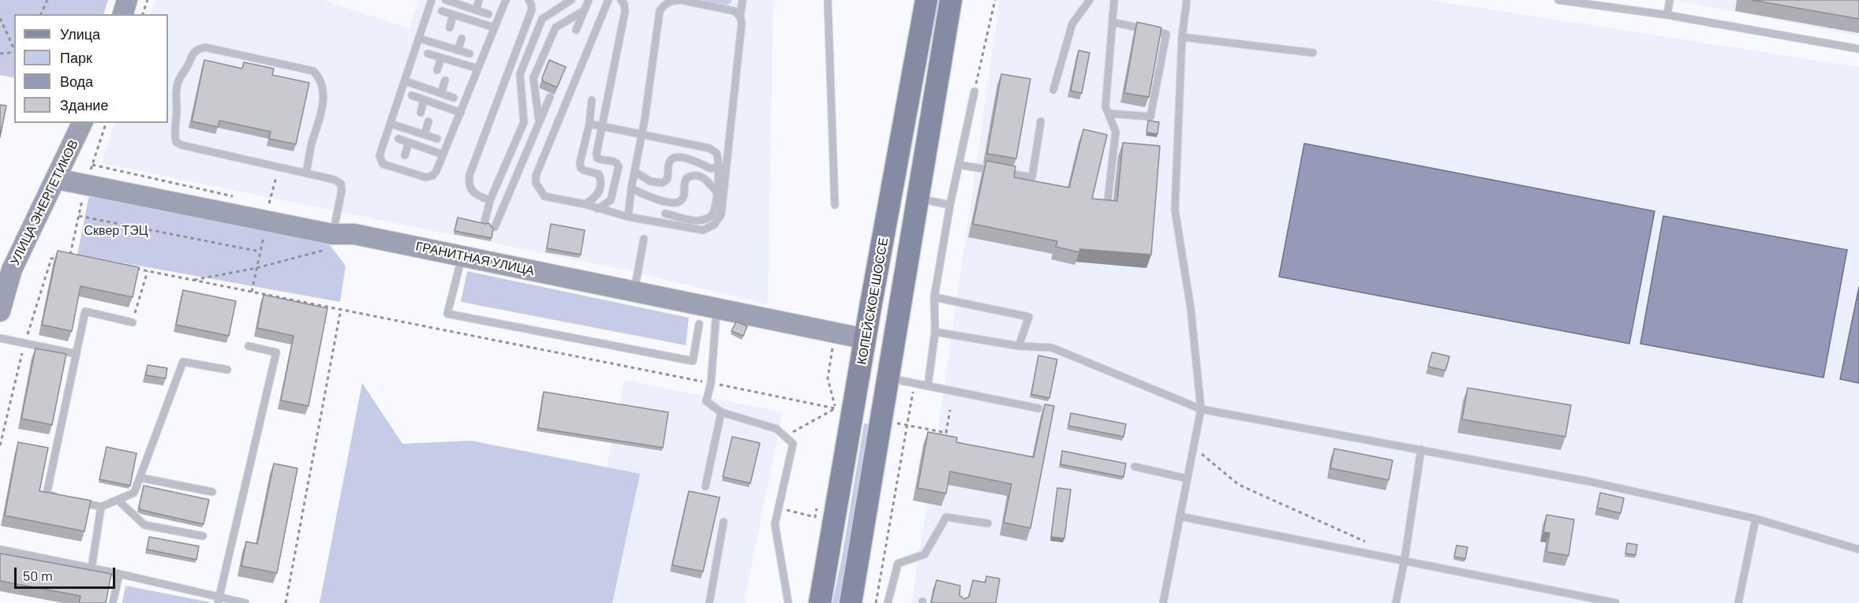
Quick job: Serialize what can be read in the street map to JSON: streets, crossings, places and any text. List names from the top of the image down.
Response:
{
  "streets": {
    "main road": ["ГРАНИТНАЯ УЛИЦА", "КОПЕЙСКОЕ ШОССЕ"],
    "street": ["УЛИЦА ЭНЕРГЕТИКОВ"]
  },
  "crossings": [
    ["УЛИЦА ЭНЕРГЕТИКОВ", "ГРАНИТНАЯ УЛИЦА"],
    ["ГРАНИТНАЯ УЛИЦА", "КОПЕЙСКОЕ ШОССЕ"]
  ],
  "parks": ["Сквер ТЭЦ"],
  "legend": [
    "Улица",
    "Парк",
    "Вода",
    "Здание"
  ],
  "scale_bar": "50 m"
}
